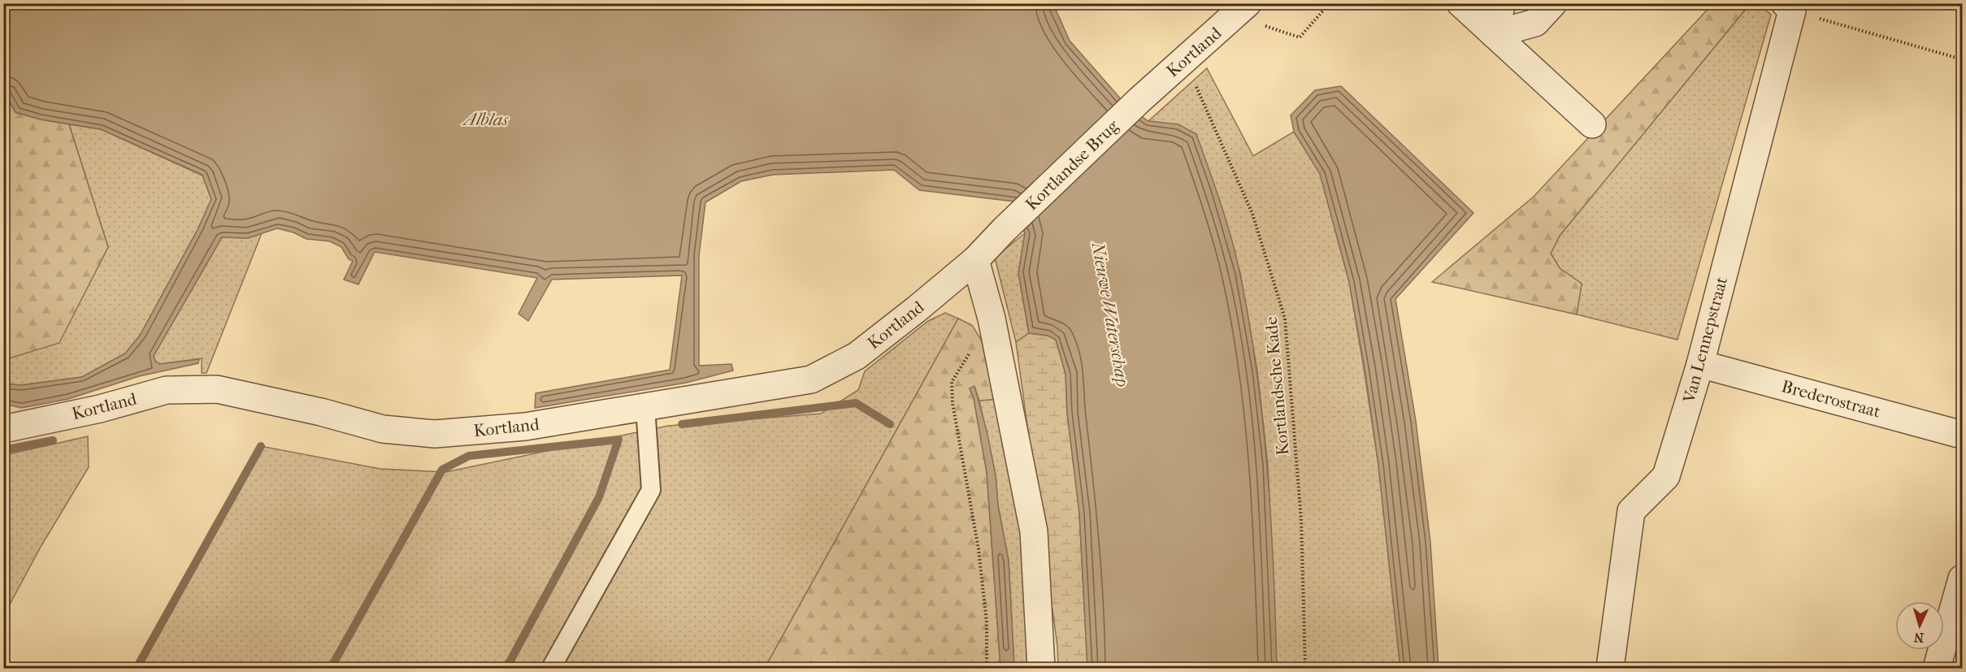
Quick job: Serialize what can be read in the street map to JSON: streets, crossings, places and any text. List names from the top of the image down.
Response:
{
  "streets": {
    "street": [
      "Kortland",
      "Kortlandse Brug",
      "Van Lennepstraat",
      "Brederostraat"
    ],
    "path": ["Kortlandsche Kade"]
  },
  "crossings": [
    ["Kortland", "Kortlandse Brug"],
    ["Kortland", "Kortlandsche Kade"],
    ["Van Lennepstraat", "Brederostraat"]
  ],
  "water": ["Alblas", "Nieuwe Waterschap"],
  "north": "bottom"
}
